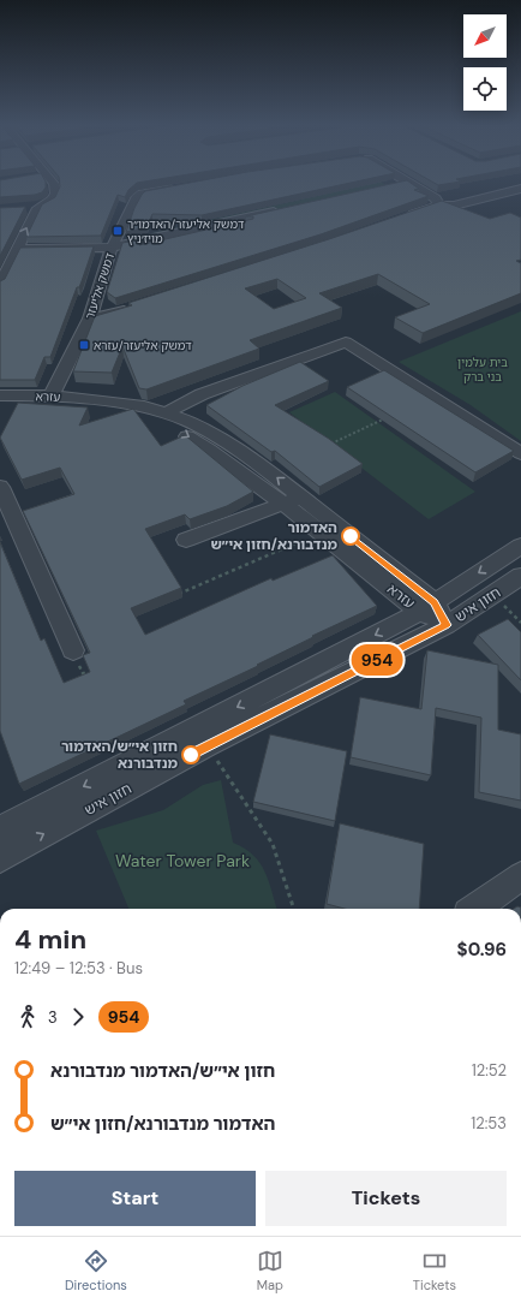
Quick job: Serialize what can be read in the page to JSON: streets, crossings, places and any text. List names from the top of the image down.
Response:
{
  "streets": {
    "street": ["דמשק אליעזר", "עזרא", "חזון איש"]
  },
  "crossings": [
    ["דמשק אליעזר", "עזרא"],
    ["עזרא", "חזון איש"]
  ],
  "parks": ["בית עלמין בני ברק", "Water Tower Park"],
  "places": {
    "transit": ["דמשק אליעזר/האדמו״ר מויז׳ניץ", "דמשק אליעזר/עזרא"],
    "other": ["האדמור מנדבורנא/חזון אי״ש", "חזון אי״ש/האדמור מנדבורנא"]
  },
  "lines": ["bus line 954"],
  "north": "bottom left",
  "page": {
    "on_map": "954",
    "heading": ["4 min", "12:49 – 12:53 · Bus", "$0.96"],
    "legs": ["3", "954"],
    "list": [
      {
        "name": "חזון אי״ש/האדמור מנדבורנא",
        "value": "12:52"
      },
      {
        "name": "האדמור מנדבורנא/חזון אי״ש",
        "value": "12:53"
      }
    ],
    "buttons": ["Start", "Tickets"],
    "tabs": ["Directions", "Map", "Tickets"]
  }
}
